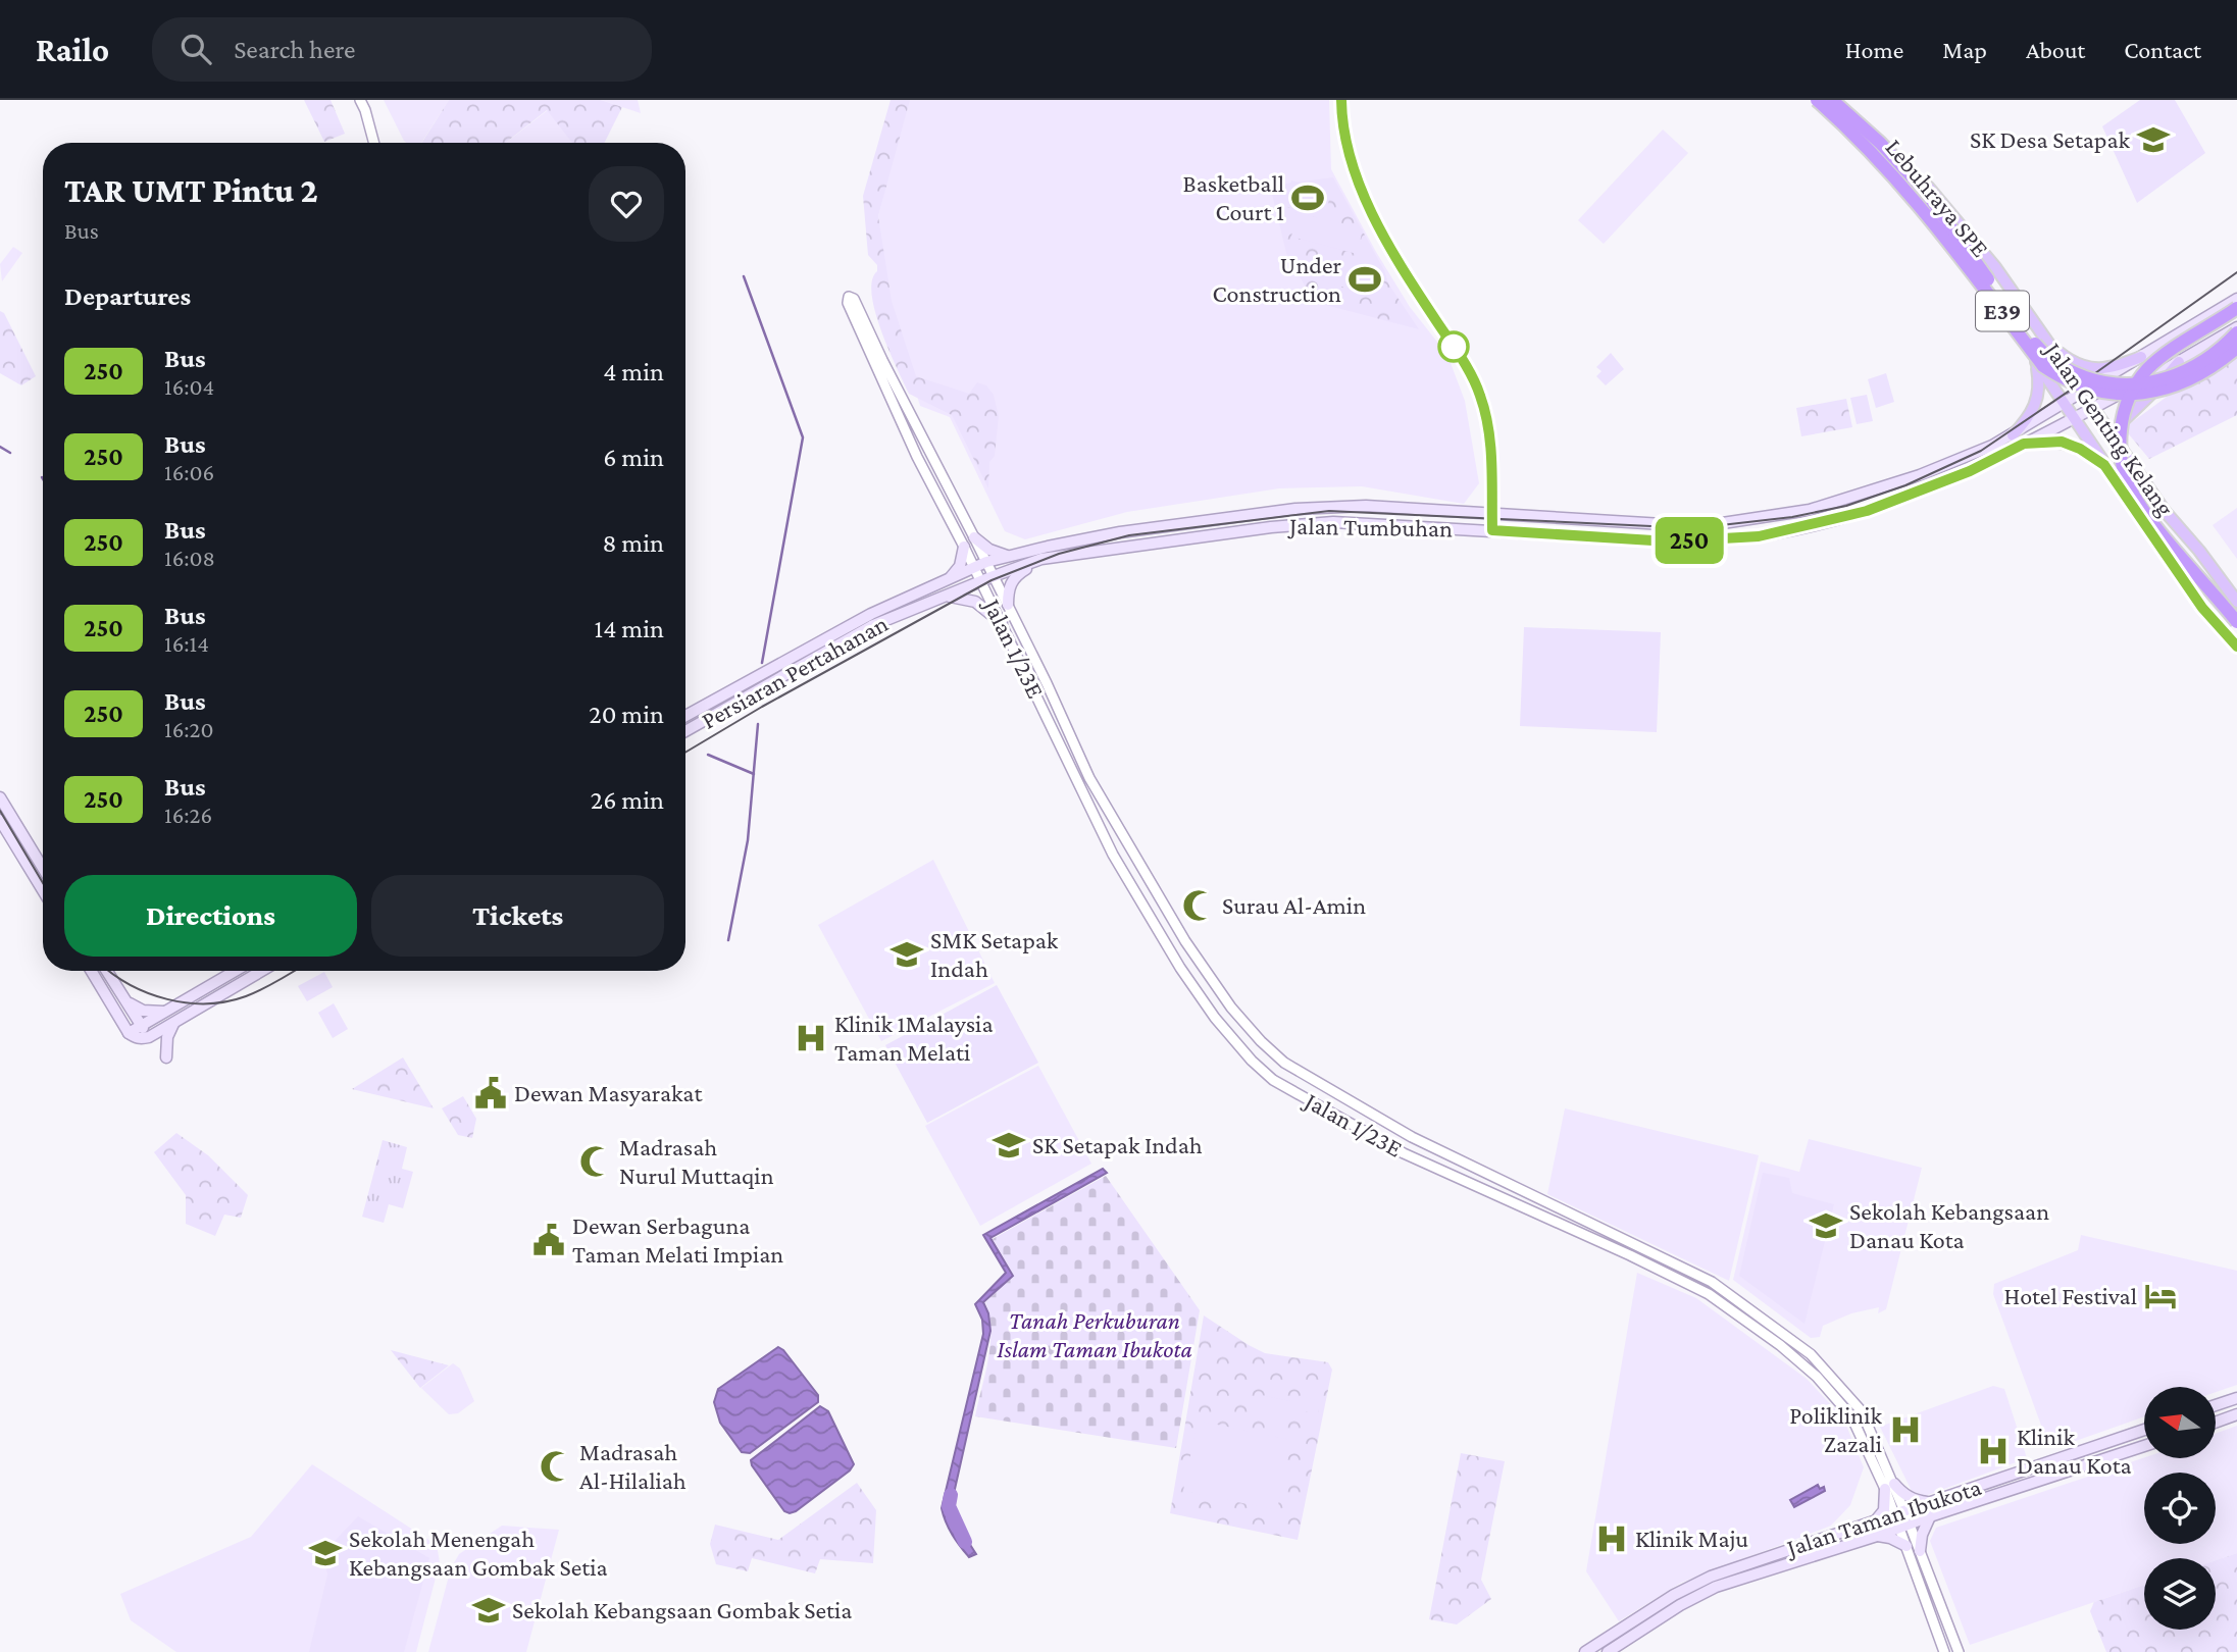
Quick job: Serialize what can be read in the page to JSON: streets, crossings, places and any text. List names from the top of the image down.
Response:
{
  "streets": {
    "highway": ["Lebuhraya SPE", "E39"],
    "main road": [
      "Jalan Genting Kelang",
      "Jalan Tumbuhan",
      "Persiaran Pertahanan",
      "Jalan Taman Ibukota"
    ],
    "street": ["Jalan 1/23E"]
  },
  "crossings": [
    ["Lebuhraya SPE", "Jalan Genting Kelang"],
    ["Jalan Genting Kelang", "Jalan Tumbuhan"],
    ["Jalan Tumbuhan", "Jalan 1/23E"],
    ["Jalan Tumbuhan", "Persiaran Pertahanan"],
    ["Jalan 1/23E", "Persiaran Pertahanan"],
    ["Jalan 1/23E", "Jalan Taman Ibukota"]
  ],
  "parks": ["Tanah Perkuburan Islam Taman Ibukota"],
  "places": {
    "school or university": [
      "SK Desa Setapak",
      "SMK Setapak Indah",
      "SK Setapak Indah",
      "Sekolah Kebangsaan Danau Kota",
      "Sekolah Menengah Kebangsaan Gombak Setia",
      "Sekolah Kebangsaan Gombak Setia"
    ],
    "sports": ["Basketball Court 1", "Under Construction"],
    "mosque": ["Surau Al-Amin", "Madrasah Nurul Muttaqin", "Madrasah Al-Hilaliah"],
    "hospital": [
      "Klinik 1Malaysia Taman Melati",
      "Poliklinik Zazali",
      "Klinik Danau Kota",
      "Klinik Maju"
    ],
    "public building": ["Dewan Masyarakat", "Dewan Serbaguna Taman Melati Impian"],
    "hotel": ["Hotel Festival"]
  },
  "lines": ["bus line 250"],
  "north": "left",
  "page": {
    "header": "Railo",
    "search": "Search here",
    "nav": [
      "Home",
      "Map",
      "About",
      "Contact"
    ],
    "on_map": "250",
    "heading": [
      ["TAR UMT Pintu 2", "Bus"],
      "Departures"
    ],
    "list": [
      {
        "mark": "250",
        "name": "Bus",
        "note": "16:04",
        "value": "4 min"
      },
      {
        "mark": "250",
        "name": "Bus",
        "note": "16:06",
        "value": "6 min"
      },
      {
        "mark": "250",
        "name": "Bus",
        "note": "16:08",
        "value": "8 min"
      },
      {
        "mark": "250",
        "name": "Bus",
        "note": "16:14",
        "value": "14 min"
      },
      {
        "mark": "250",
        "name": "Bus",
        "note": "16:20",
        "value": "20 min"
      },
      {
        "mark": "250",
        "name": "Bus",
        "note": "16:26",
        "value": "26 min"
      }
    ],
    "buttons": ["Directions", "Tickets"]
  }
}
